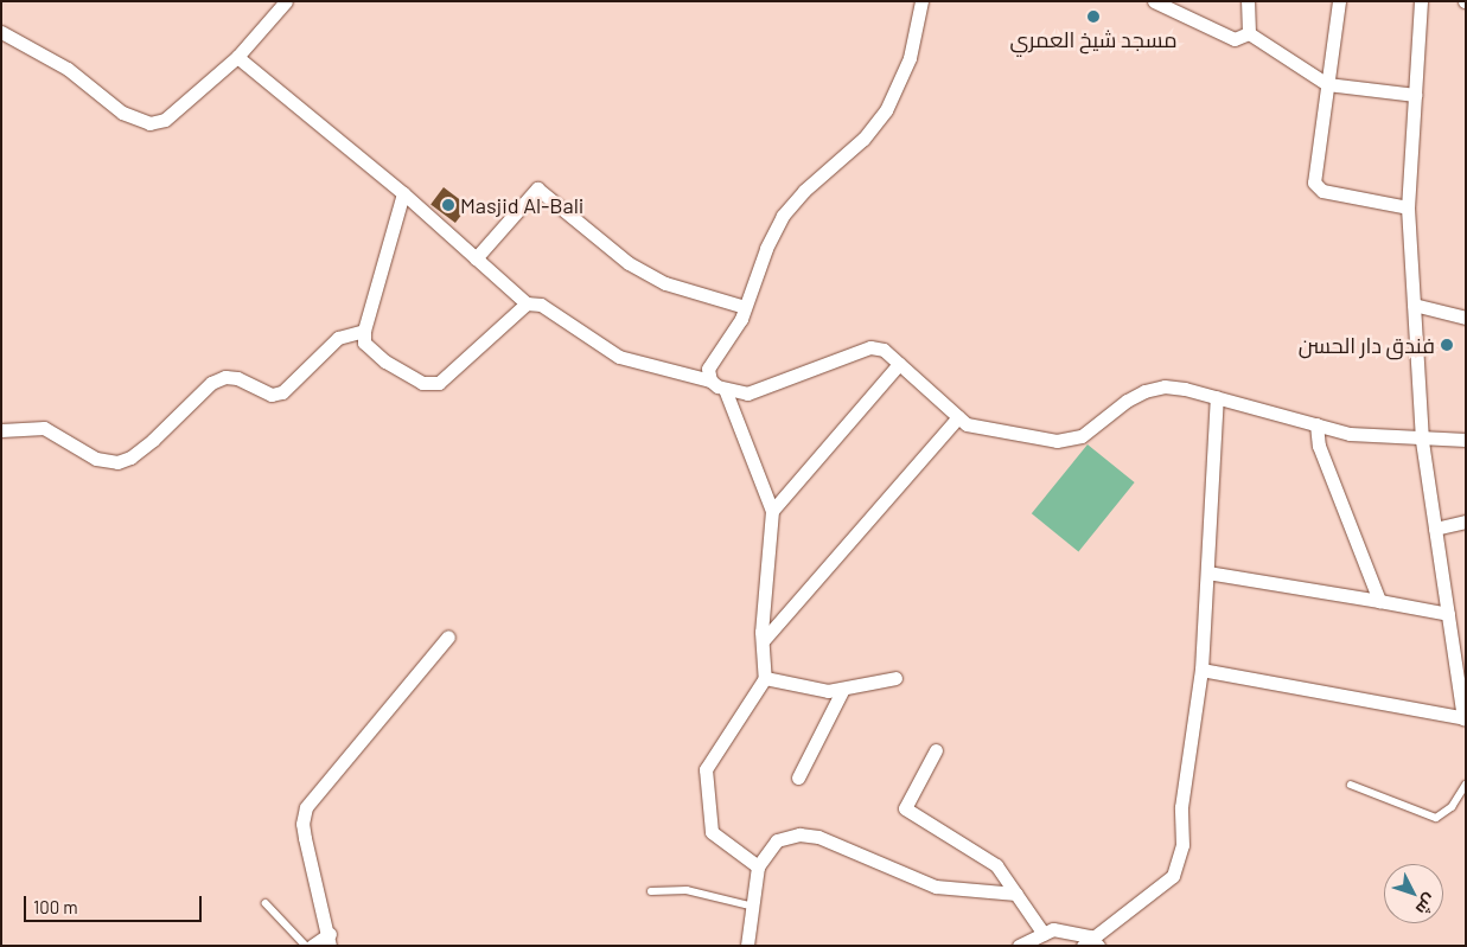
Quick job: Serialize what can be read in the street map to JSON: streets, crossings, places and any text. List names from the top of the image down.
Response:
{
  "places": ["مسجد شيخ العمري", "Masjid Al-Bali", "فندق دار الحسن"],
  "scale_bar": "100 m",
  "north": "bottom right"
}
